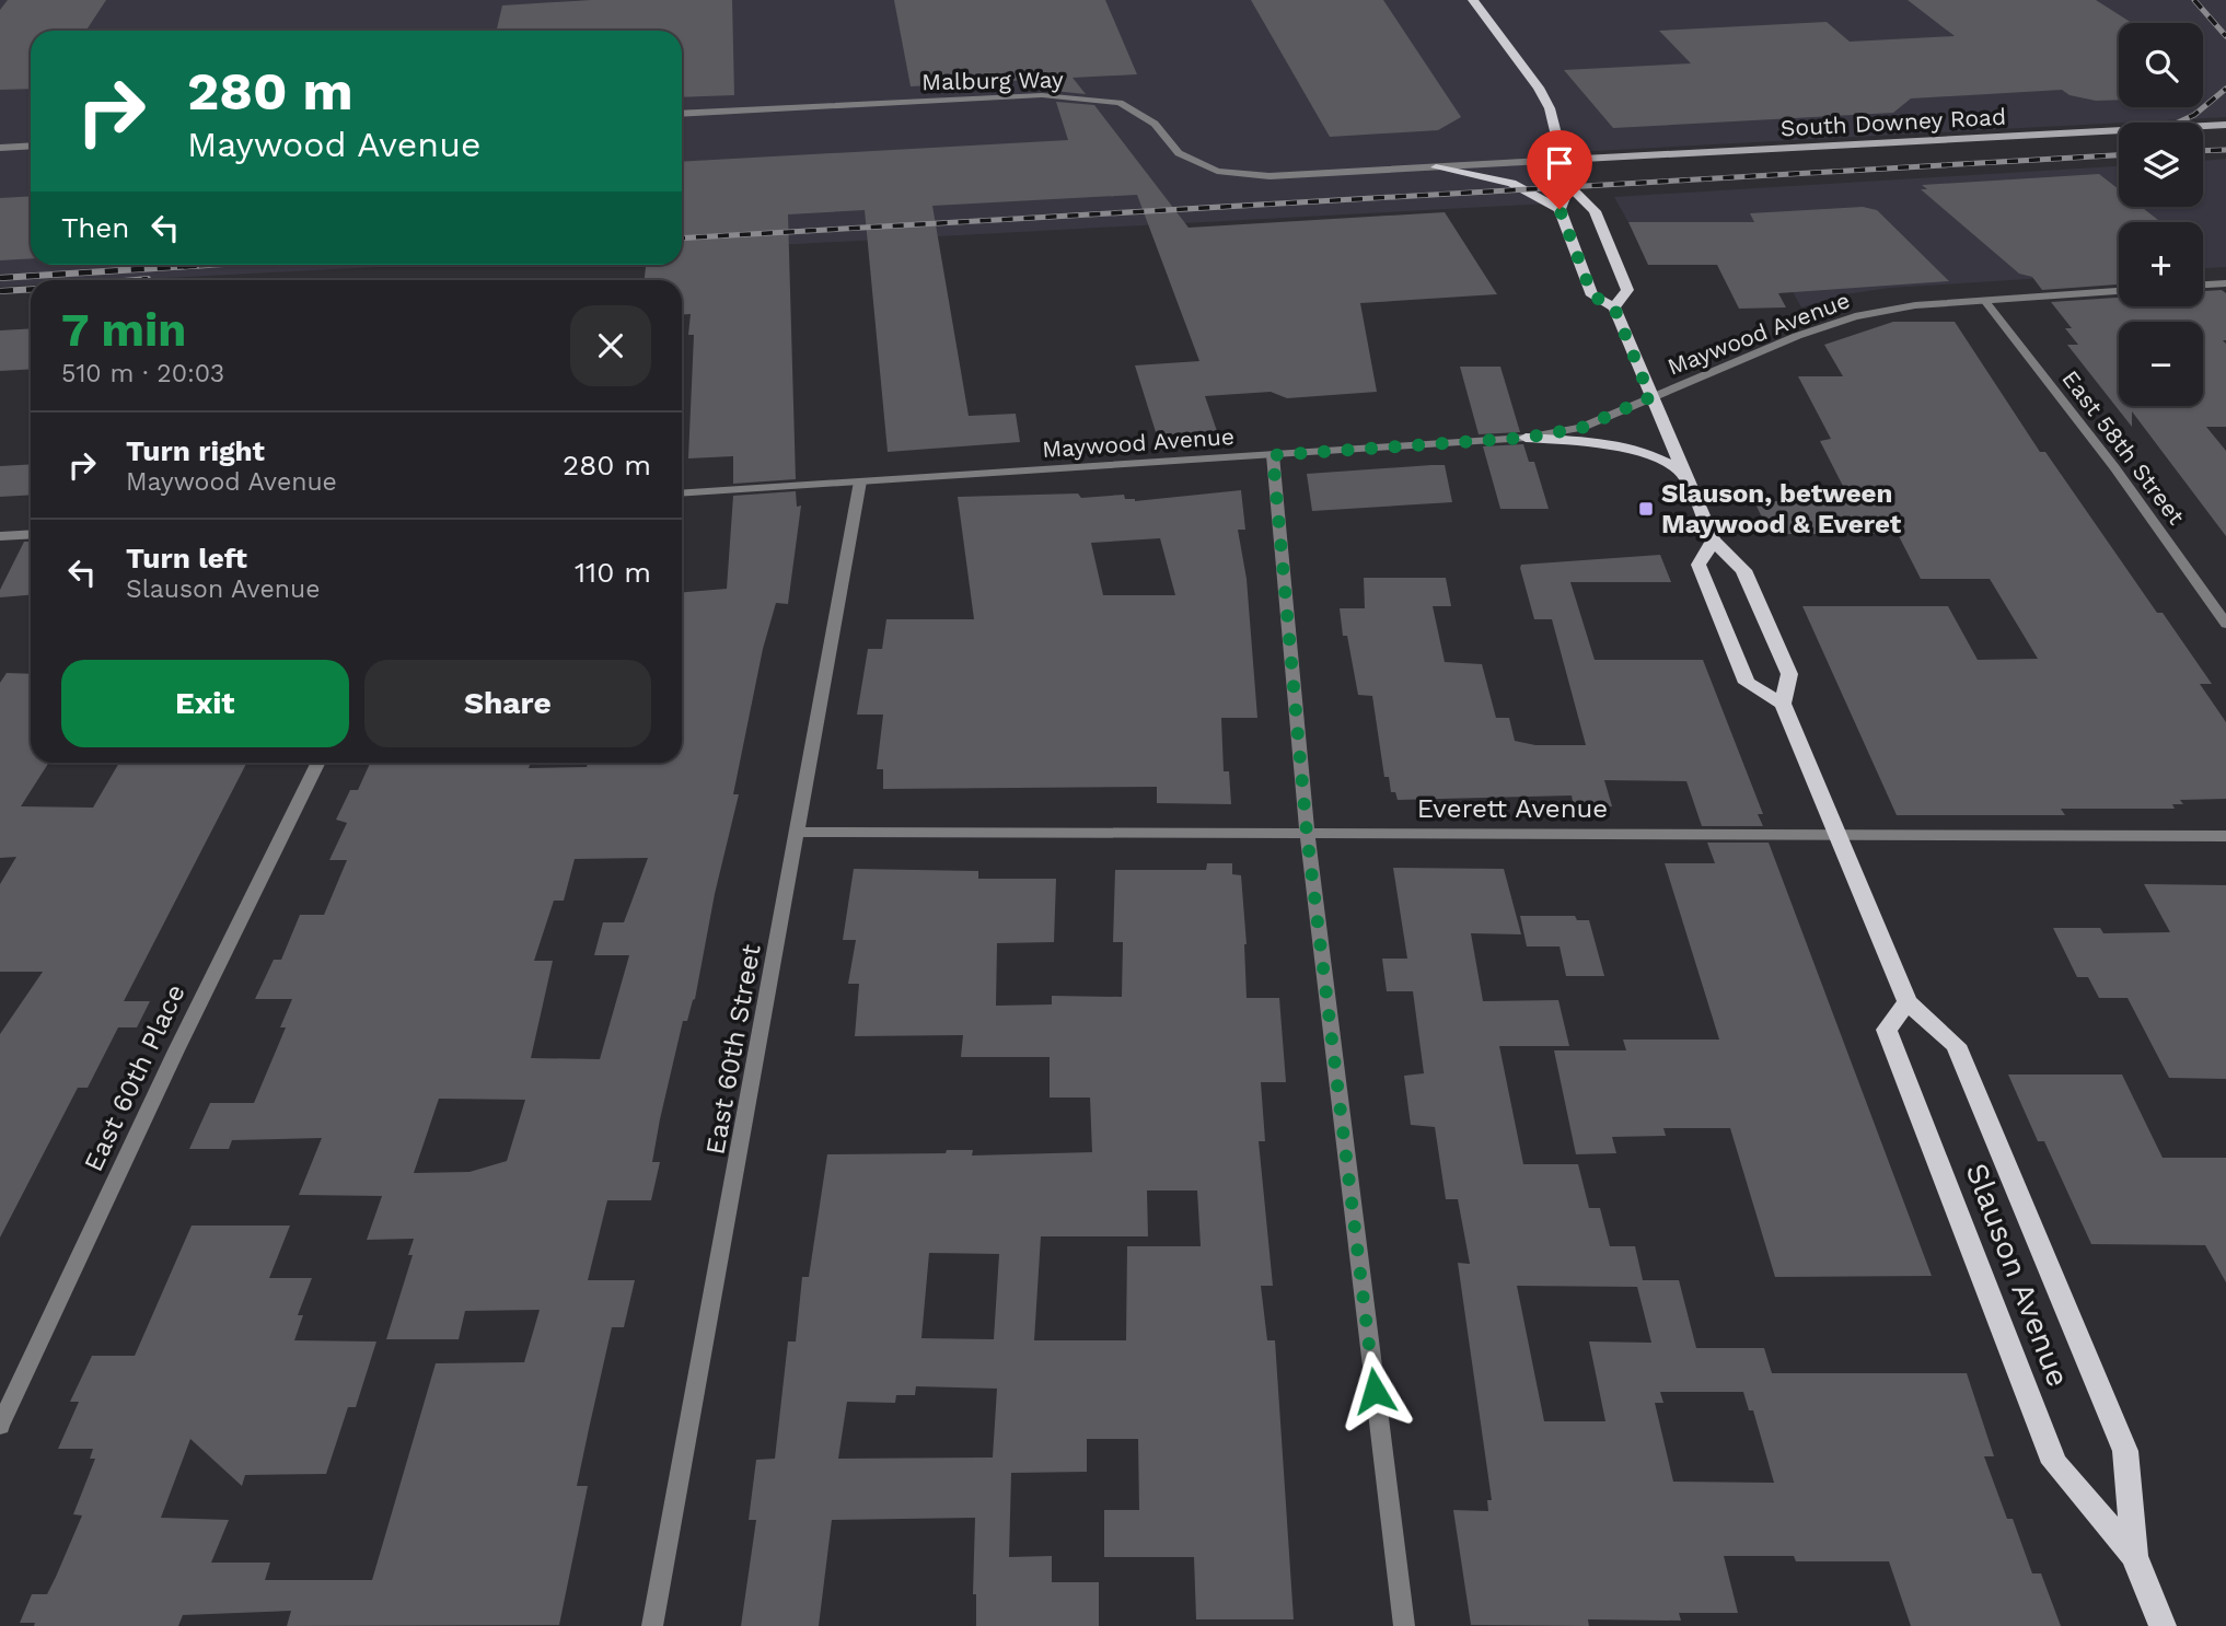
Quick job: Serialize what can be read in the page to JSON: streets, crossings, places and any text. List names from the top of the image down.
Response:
{
  "streets": {
    "main road": ["South Downey Road", "Slauson Avenue"],
    "street": [
      "Malburg Way",
      "Maywood Avenue",
      "East 58th Street",
      "Everett Avenue",
      "East 60th Street",
      "East 60th Place"
    ]
  },
  "crossings": [
    ["Malburg Way", "South Downey Road"],
    ["Maywood Avenue", "East 58th Street"],
    ["Maywood Avenue", "East 60th Street"],
    ["Maywood Avenue", "Slauson Avenue"],
    ["Everett Avenue", "East 60th Street"],
    ["Everett Avenue", "Slauson Avenue"]
  ],
  "places": {
    "transit": ["Slauson, between Maywood & Everet"]
  },
  "page": {
    "map_buttons": ["+", "−"],
    "turn": ["280 m", "Maywood Avenue"],
    "then": "Then",
    "heading": ["7 min", "510 m · 20:03"],
    "list": [
      {
        "name": "Turn right",
        "note": "Maywood Avenue",
        "value": "280 m"
      },
      {
        "name": "Turn left",
        "note": "Slauson Avenue",
        "value": "110 m"
      }
    ],
    "buttons": ["Exit", "Share"]
  }
}
